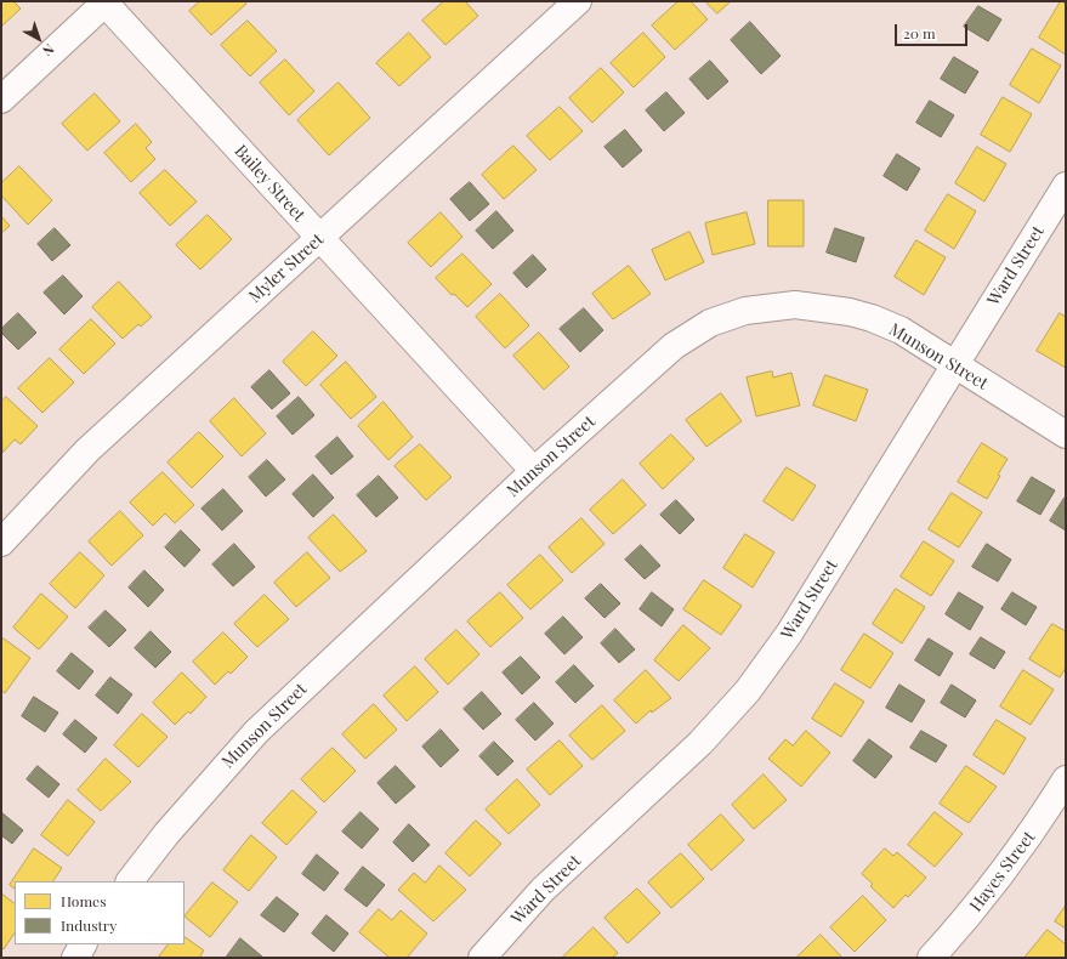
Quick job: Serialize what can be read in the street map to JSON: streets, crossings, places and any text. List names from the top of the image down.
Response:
{
  "streets": {
    "street": [
      "Bailey Street",
      "Ward Street",
      "Myler Street",
      "Munson Street",
      "Hayes Street"
    ]
  },
  "crossings": [
    ["Bailey Street", "Myler Street"],
    ["Bailey Street", "Munson Street"],
    ["Ward Street", "Munson Street"]
  ],
  "legend": ["Homes", "Industry"],
  "scale_bar": "20 m",
  "north": "bottom right"
}
